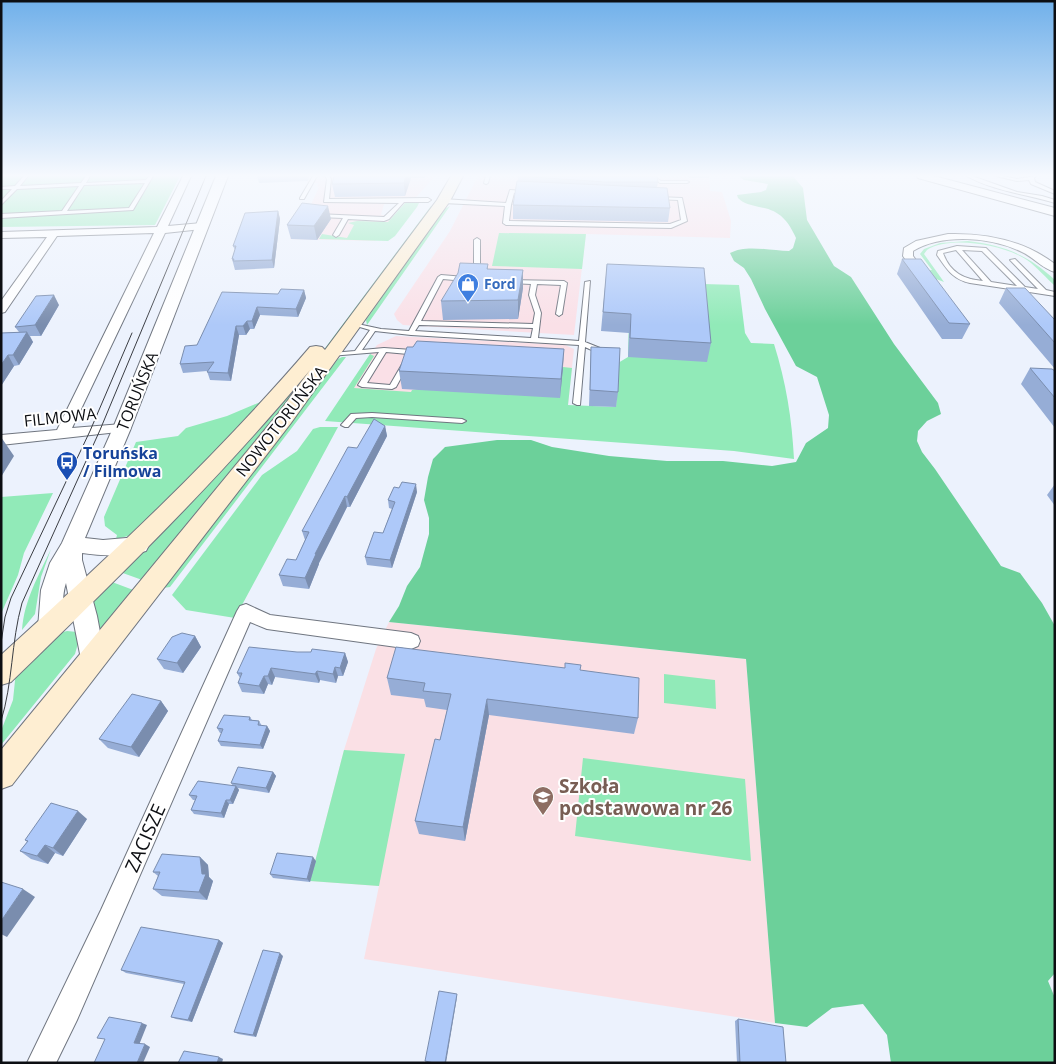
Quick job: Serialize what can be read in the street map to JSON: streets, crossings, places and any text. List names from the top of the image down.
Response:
{
  "streets": {
    "main road": ["NOWOTORUŃSKA"],
    "street": ["TORUŃSKA", "FILMOWA", "ZACISZE"]
  },
  "crossings": [
    ["TORUŃSKA", "FILMOWA"],
    ["TORUŃSKA", "NOWOTORUŃSKA"]
  ],
  "places": {
    "shop": ["Ford"],
    "bus stop": ["Toruńska / Filmowa"],
    "school or university": ["Szkoła podstawowa nr 26"]
  }
}
